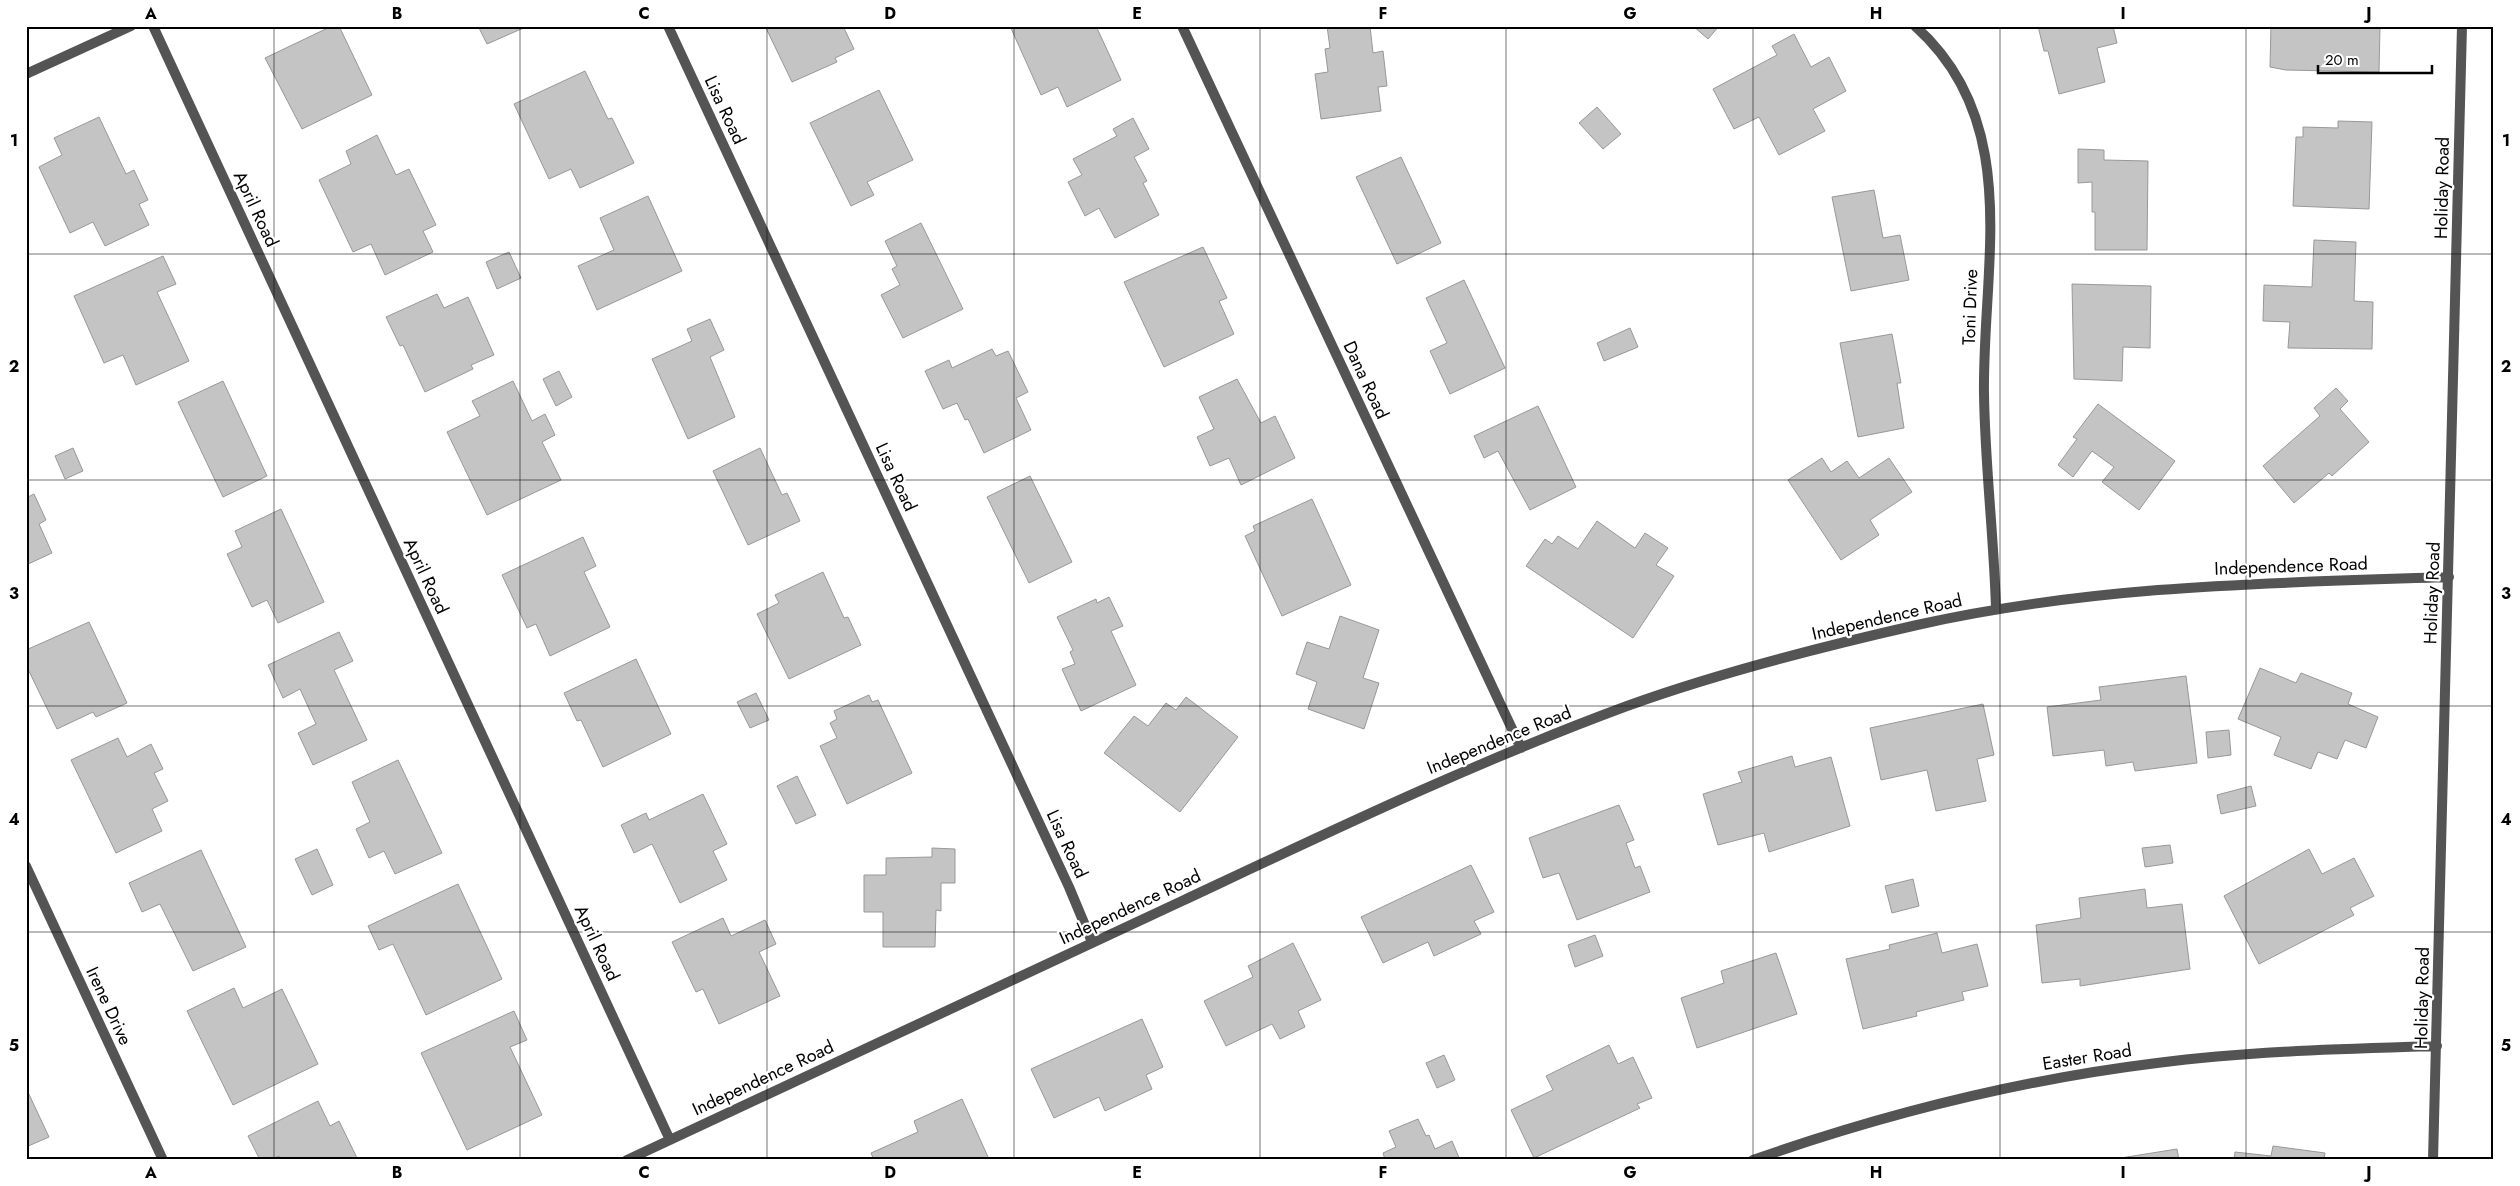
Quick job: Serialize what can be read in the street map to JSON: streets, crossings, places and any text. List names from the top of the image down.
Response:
{
  "streets": {
    "street": [
      "Lisa Road",
      "Holiday Road",
      "April Road",
      "Toni Drive",
      "Dana Road",
      "Independence Road",
      "Irene Drive",
      "Easter Road"
    ]
  },
  "crossings": [
    ["Lisa Road", "Independence Road"],
    ["Holiday Road", "Independence Road"],
    ["Holiday Road", "Easter Road"],
    ["April Road", "Independence Road"],
    ["Toni Drive", "Independence Road"],
    ["Dana Road", "Independence Road"]
  ],
  "scale_bar": "20 m",
  "grid": {
    "columns": [
      "A",
      "B",
      "C",
      "D",
      "E",
      "F",
      "G",
      "H",
      "I",
      "J"
    ],
    "rows": [
      "1",
      "2",
      "3",
      "4",
      "5"
    ]
  }
}
